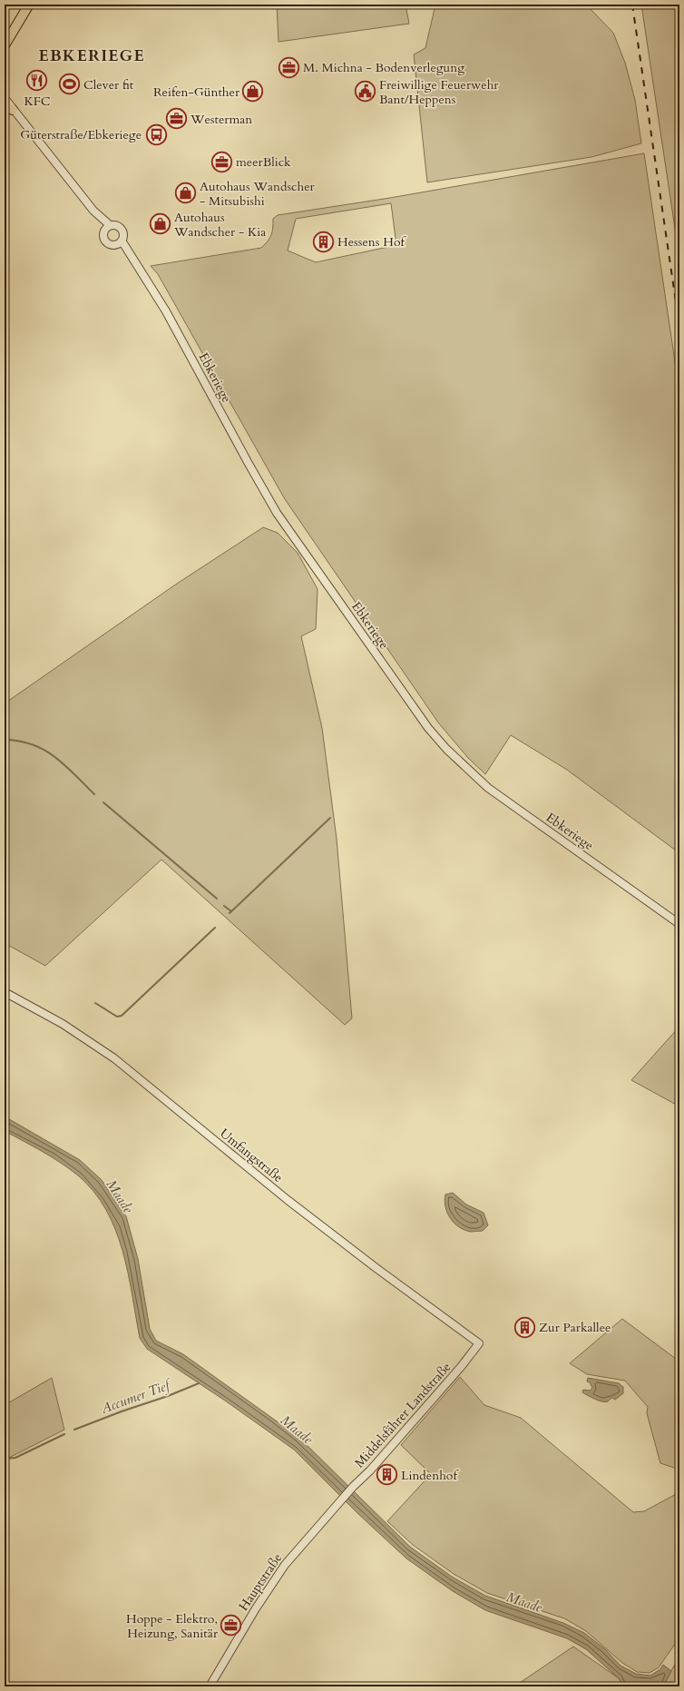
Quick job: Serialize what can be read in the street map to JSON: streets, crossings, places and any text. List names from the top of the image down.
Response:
{
  "streets": {
    "street": [
      "Ebkeriege",
      "Umfangstraße",
      "Middelsfährer Landstraße",
      "Hauptstraße"
    ]
  },
  "crossings": [
    ["Umfangstraße", "Middelsfährer Landstraße"],
    ["Middelsfährer Landstraße", "Hauptstraße"]
  ],
  "districts": ["EBKERIEGE"],
  "water": ["Maade", "Accumer Tief"],
  "places": {
    "office": [
      "M. Michna - Bodenverlegung",
      "Westerman",
      "meerBlick",
      "Hoppe - Elektro, Heizung, Sanitär"
    ],
    "restaurant": ["KFC"],
    "sports": ["Clever fit"],
    "shop": ["Reifen-Günther", "Autohaus Wandscher - Mitsubishi", "Autohaus Wandscher - Kia"],
    "public building": ["Freiwillige Feuerwehr Bant/Heppens"],
    "bus stop": ["Güterstraße/Ebkeriege"],
    "building": ["Hessens Hof", "Zur Parkallee", "Lindenhof"]
  }
}
